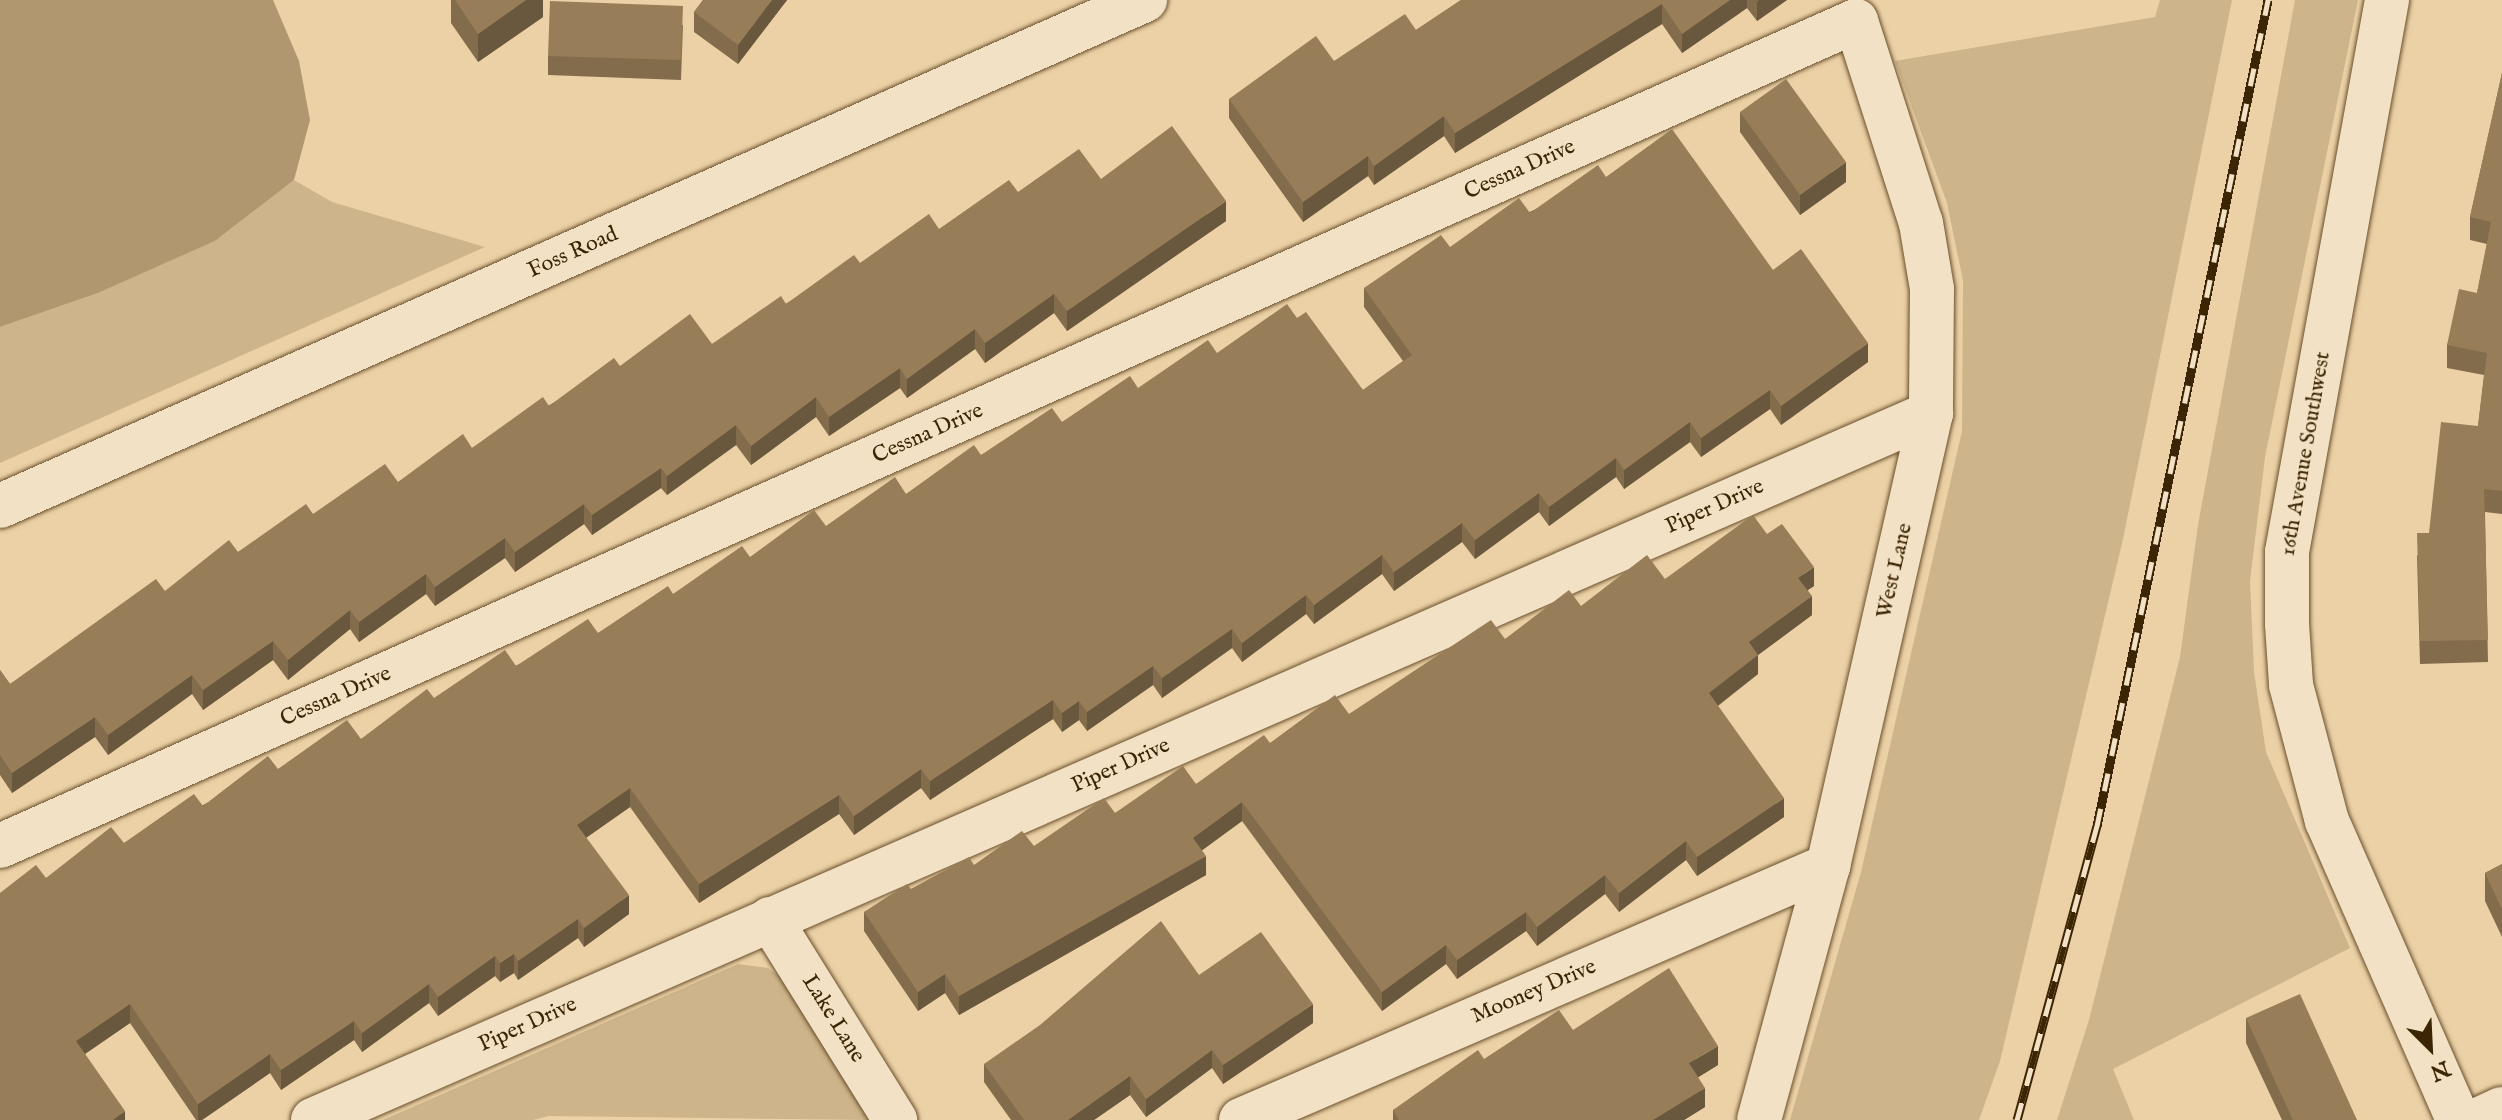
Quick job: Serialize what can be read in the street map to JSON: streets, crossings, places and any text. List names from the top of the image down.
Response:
{
  "streets": {
    "street": [
      "Cessna Drive",
      "Foss Road",
      "16th Avenue Southwest",
      "Piper Drive",
      "West Lane",
      "Mooney Drive",
      "Lake Lane"
    ]
  },
  "crossings": [
    ["Cessna Drive", "West Lane"],
    ["Piper Drive", "West Lane"],
    ["Piper Drive", "Lake Lane"],
    ["West Lane", "Mooney Drive"]
  ],
  "north": "bottom right"
}
